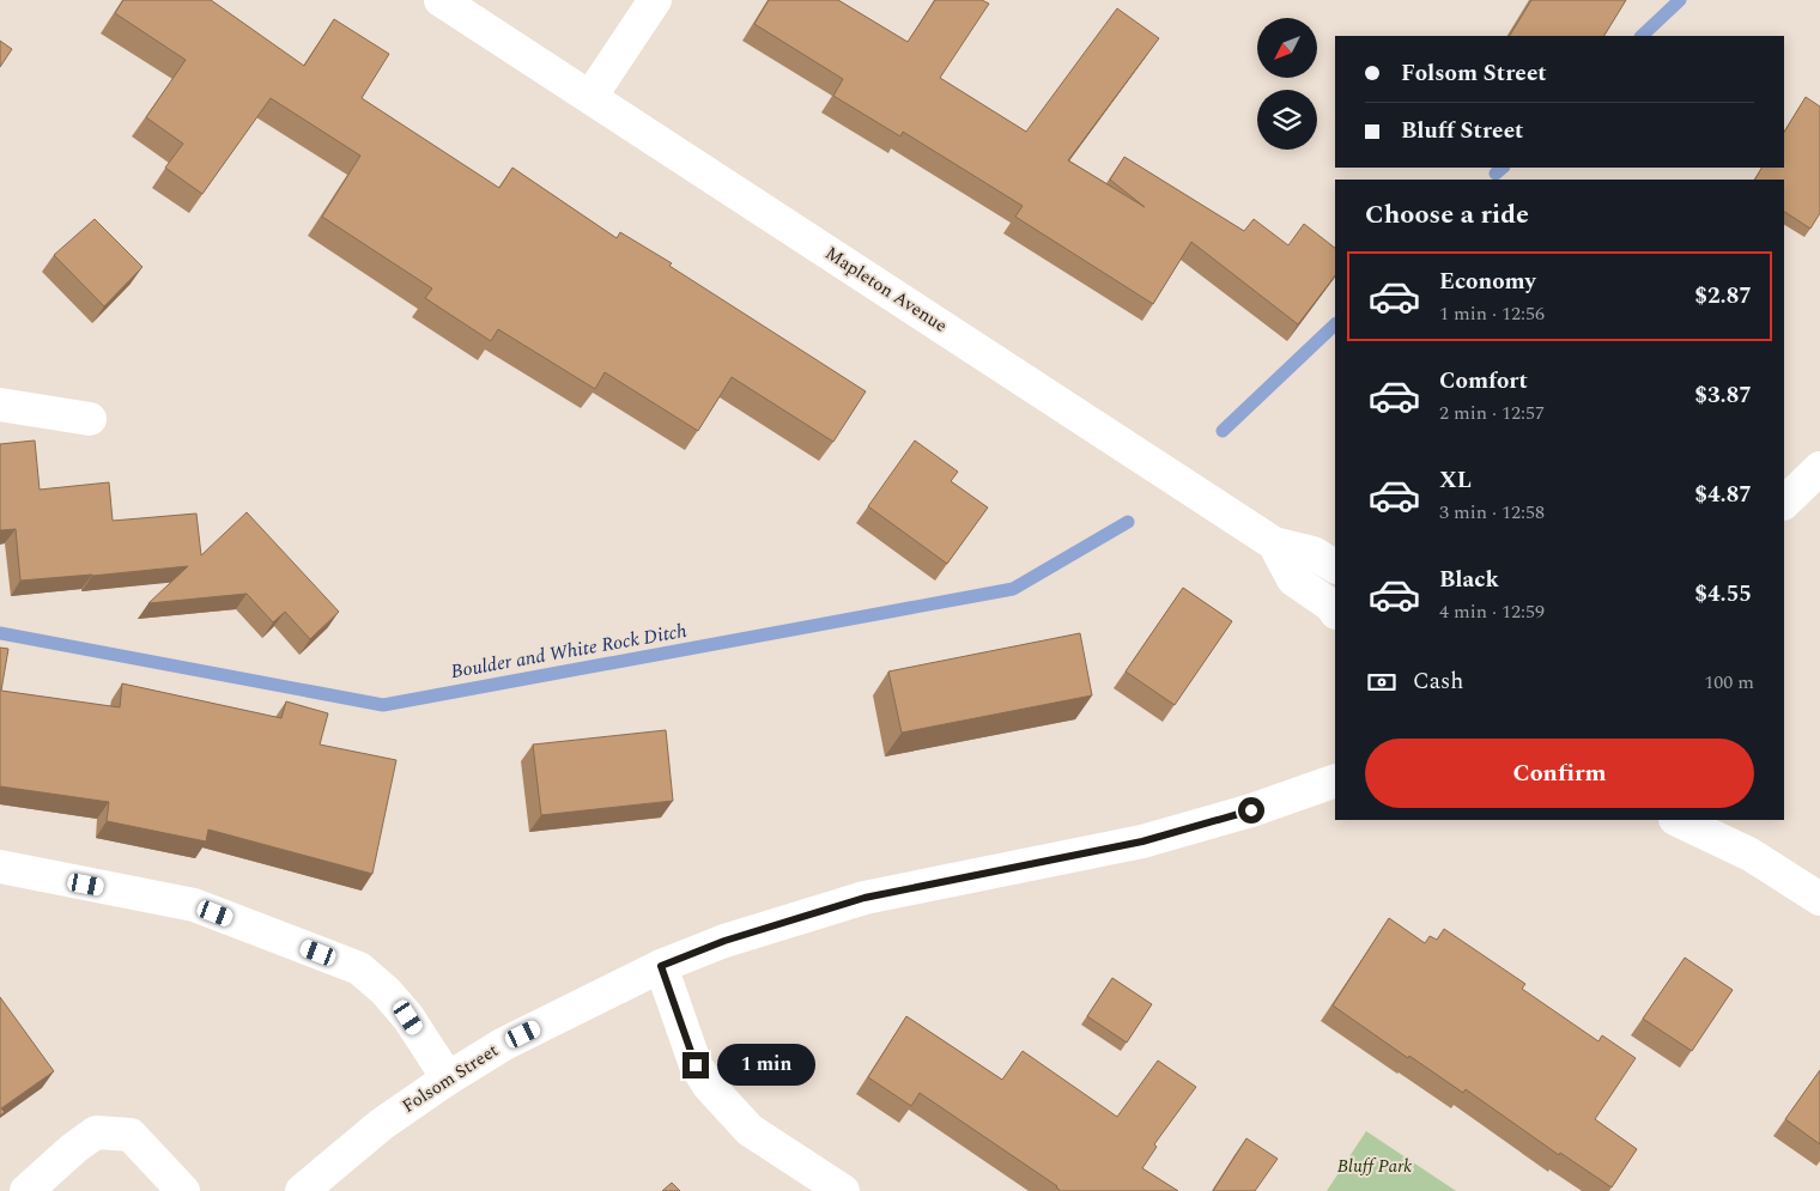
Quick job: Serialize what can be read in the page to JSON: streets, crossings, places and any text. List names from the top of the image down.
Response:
{
  "streets": {
    "street": ["Mapleton Avenue", "Folsom Street"]
  },
  "water": ["Boulder and White Rock Ditch"],
  "parks": ["Bluff Park"],
  "north": "bottom left",
  "page": {
    "banner": ["Folsom Street", "Bluff Street"],
    "heading": "Choose a ride",
    "list": [
      {
        "name": "Economy",
        "note": "1 min · 12:56",
        "value": "$2.87"
      },
      {
        "name": "Comfort",
        "note": "2 min · 12:57",
        "value": "$3.87"
      },
      {
        "name": "XL",
        "note": "3 min · 12:58",
        "value": "$4.87"
      },
      {
        "name": "Black",
        "note": "4 min · 12:59",
        "value": "$4.55"
      }
    ],
    "pay": ["Cash", "100 m"],
    "buttons": "Confirm",
    "bubble": "1 min"
  }
}
